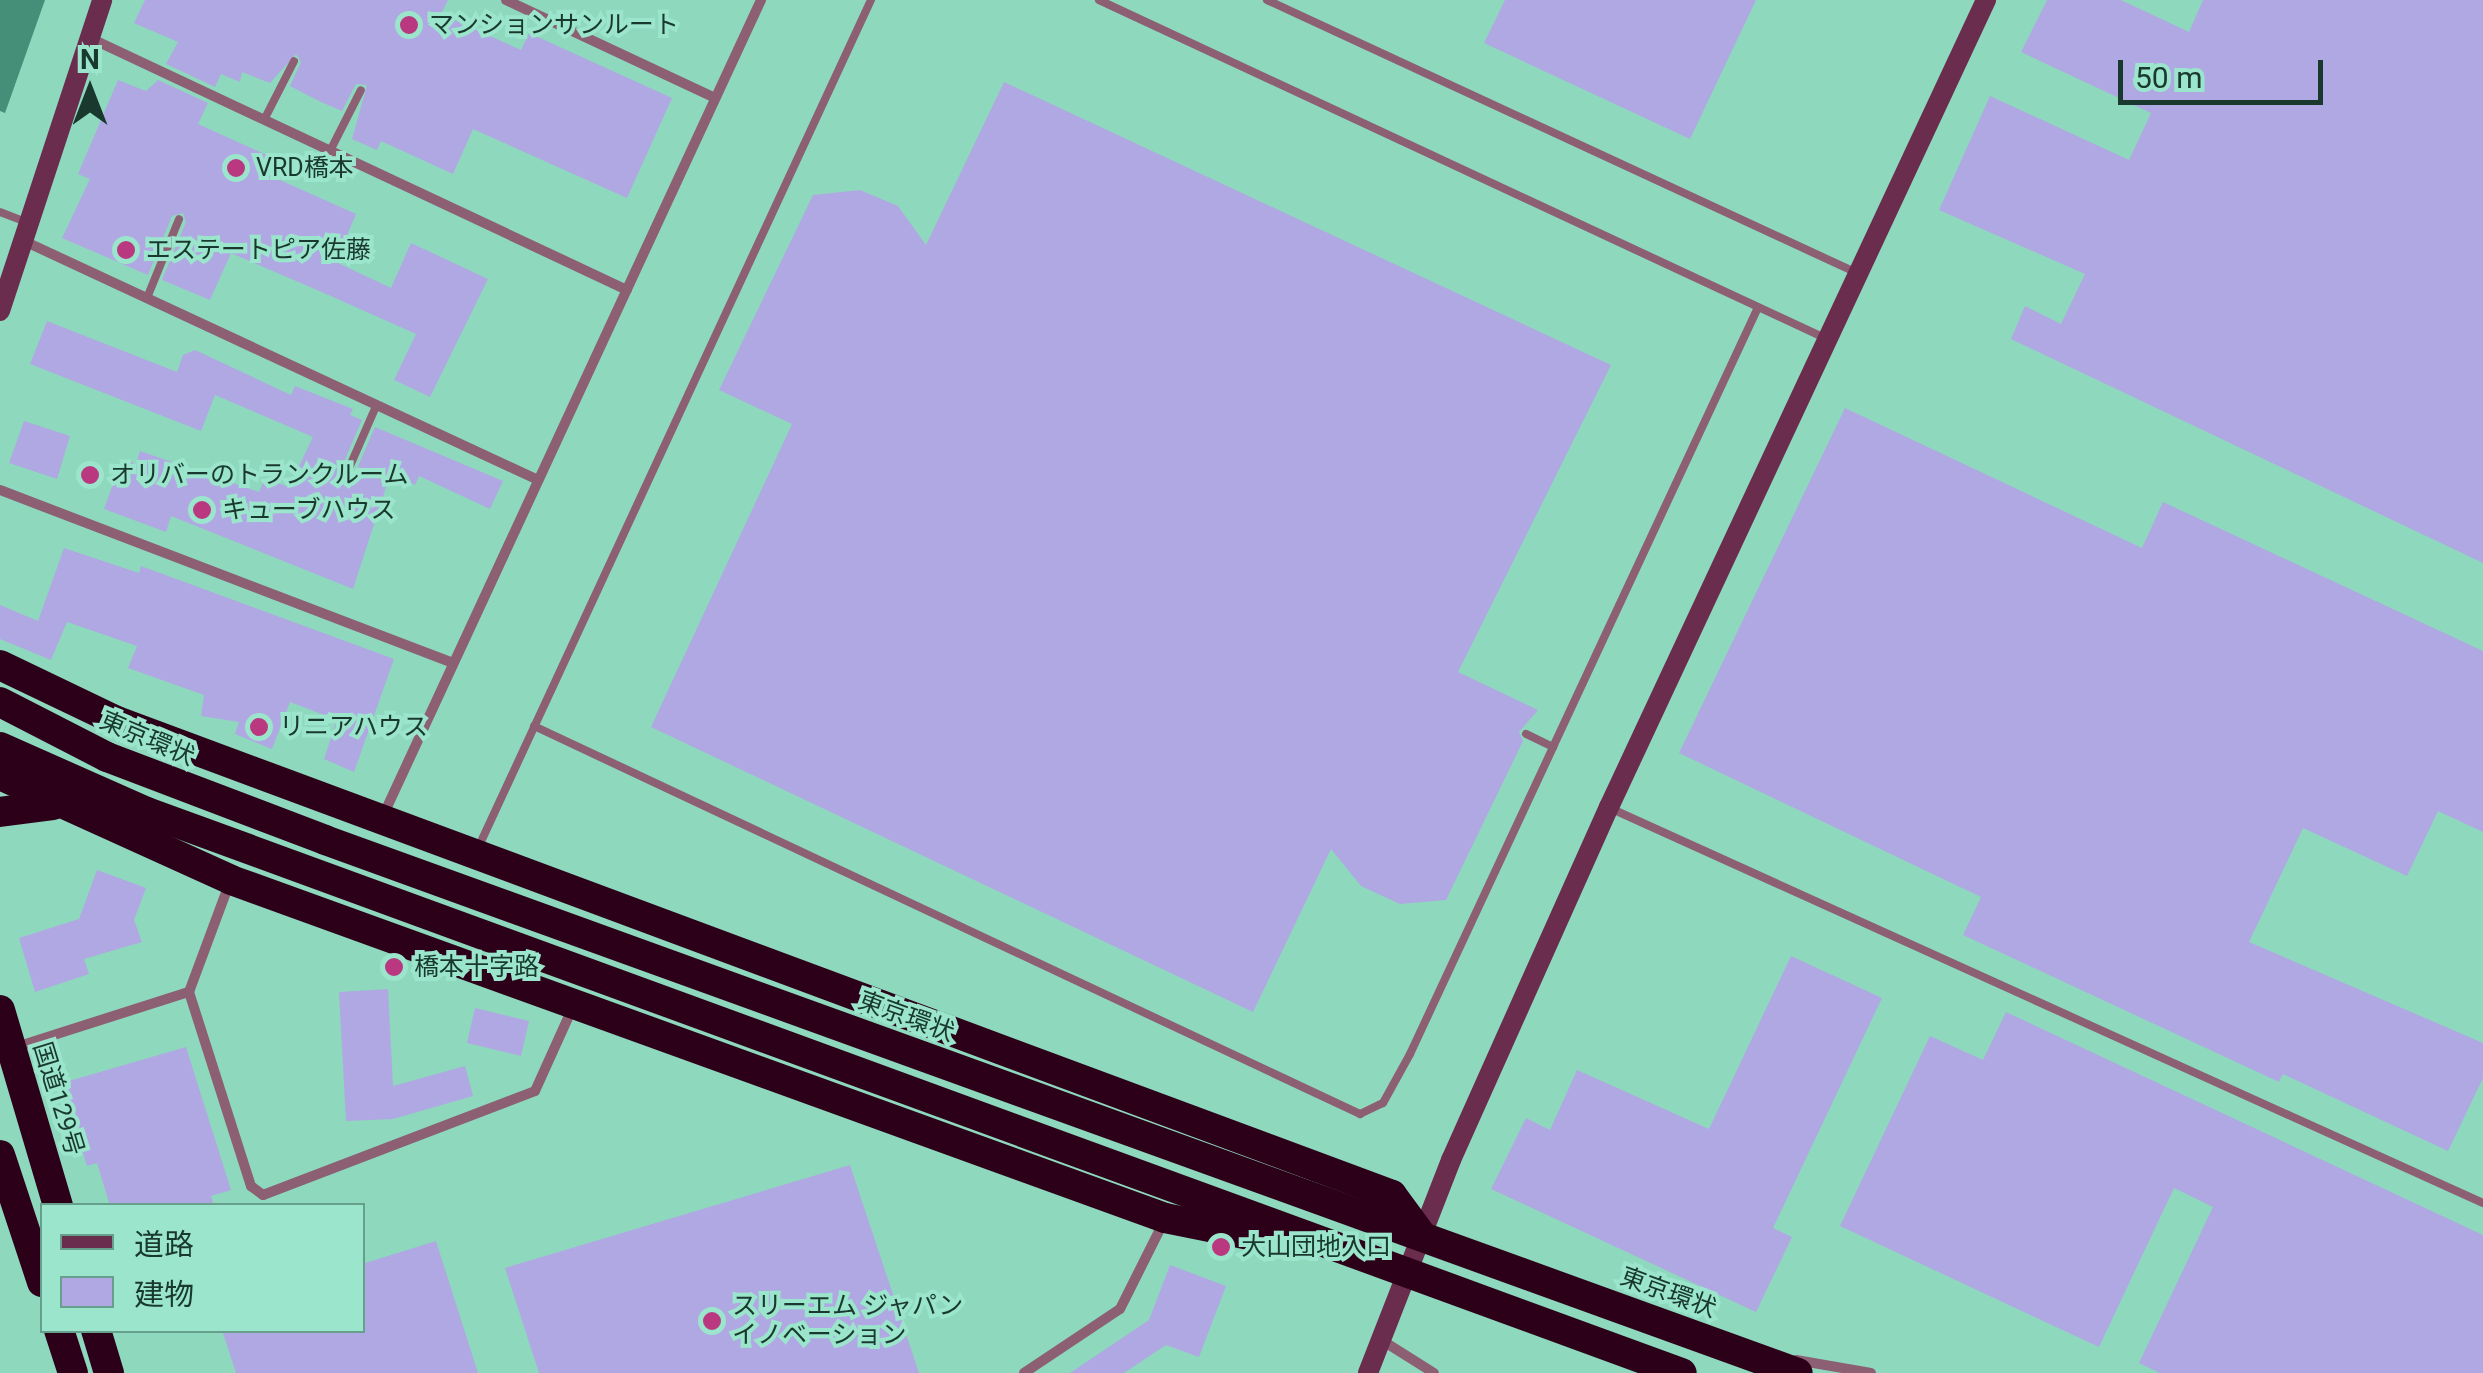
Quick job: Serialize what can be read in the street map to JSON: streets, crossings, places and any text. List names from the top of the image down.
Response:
{
  "streets": {
    "highway": ["東京環状", "国道129号"]
  },
  "places": [
    "マンションサンルート",
    "VRD橋本",
    "エステートピア佐藤",
    "オリバーのトランクルーム",
    "キューブハウス",
    "リニアハウス",
    "橋本十字路",
    "大山団地入口",
    "スリーエム ジャパン イノベーション"
  ],
  "legend": ["道路", "建物"],
  "scale_bar": "50 m",
  "north": "top"
}
